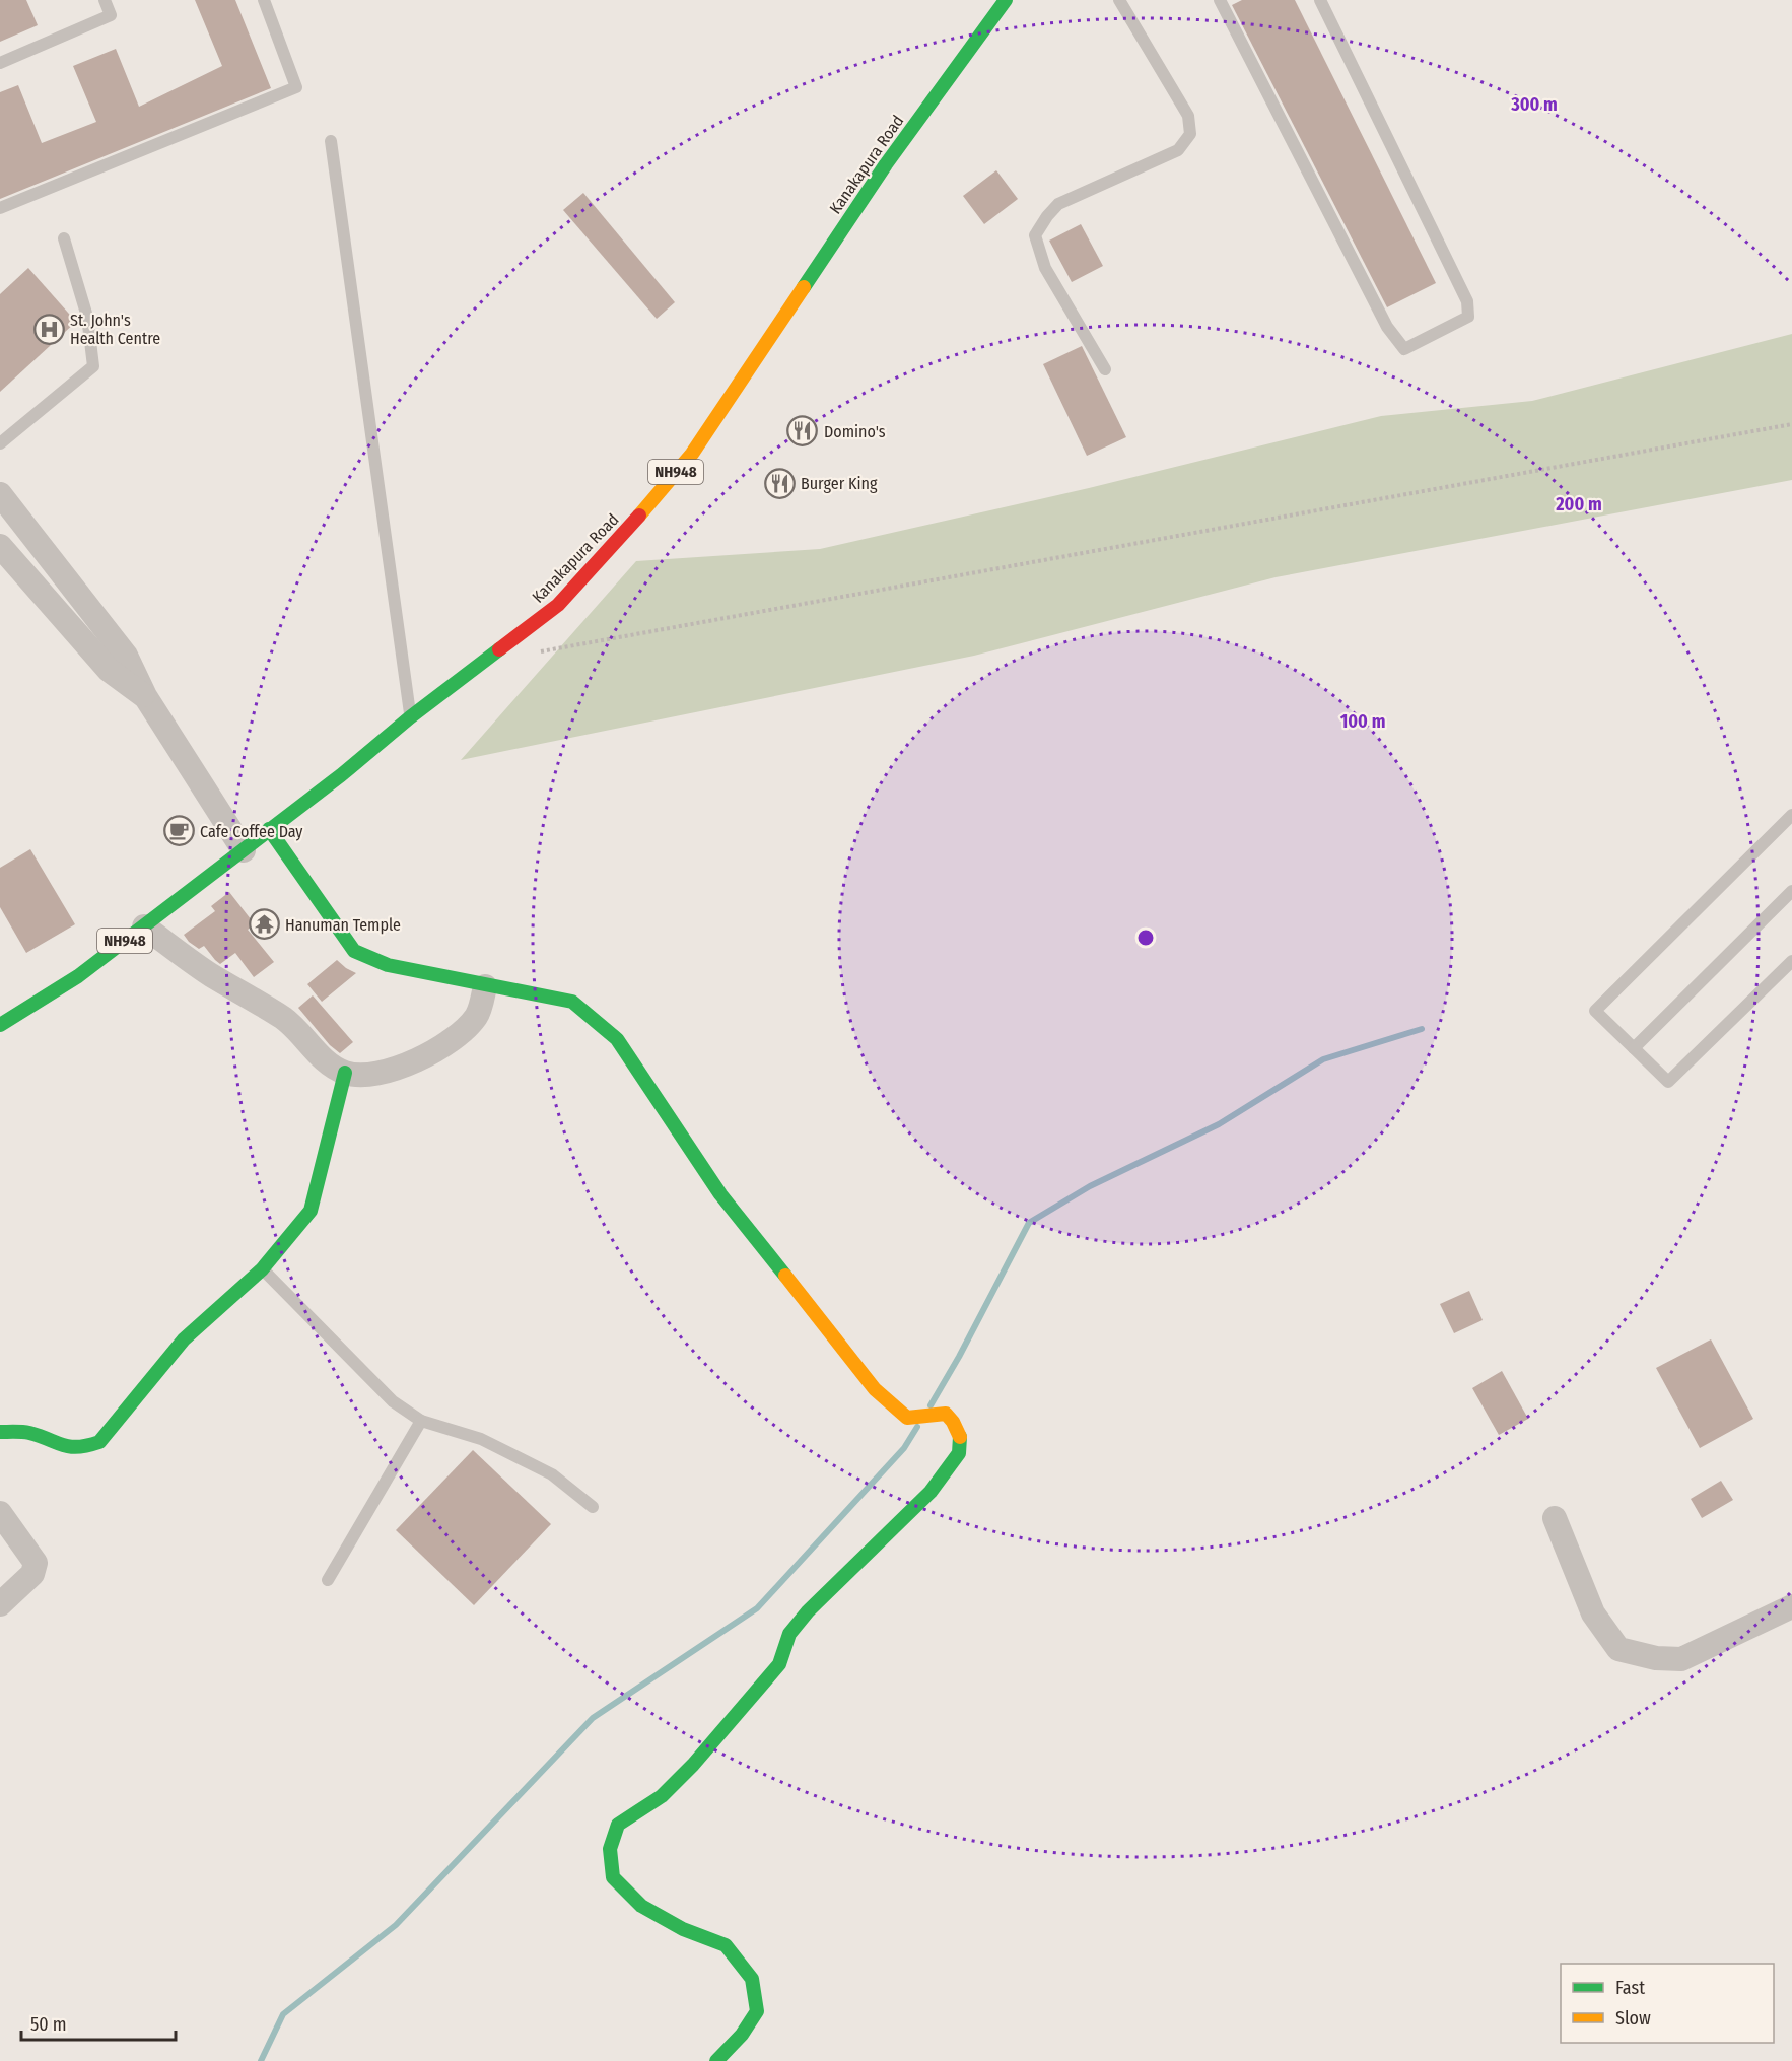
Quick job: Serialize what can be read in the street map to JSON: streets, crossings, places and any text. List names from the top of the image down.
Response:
{
  "streets": {
    "main road": ["Kanakapura Road", "NH948"]
  },
  "places": {
    "hospital": ["St. John's Health Centre"],
    "restaurant": ["Domino's", "Burger King"],
    "cafe": ["Cafe Coffee Day"],
    "temple": ["Hanuman Temple"]
  },
  "legend": ["Fast", "Slow"],
  "scale_bar": "50 m",
  "rings": ["300 m", "200 m", "100 m"]
}
